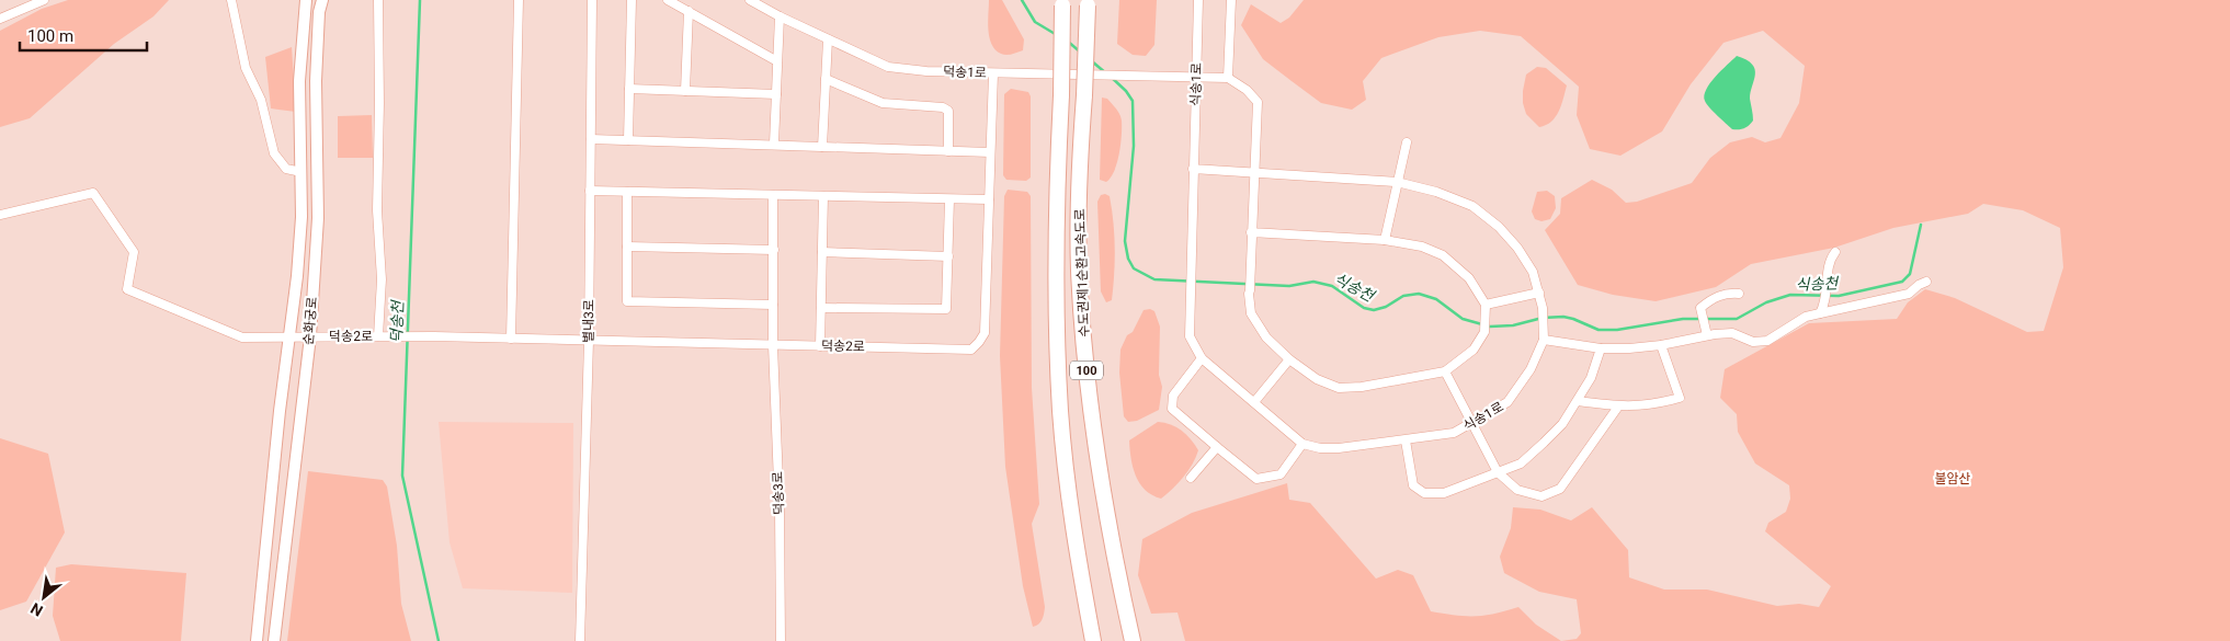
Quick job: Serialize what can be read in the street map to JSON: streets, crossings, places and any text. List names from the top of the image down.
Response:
{
  "streets": {
    "highway": ["수도권제1순환고속도로", "100"],
    "street": [
      "덕송1로",
      "식송1로",
      "순화궁로",
      "별내3로",
      "덕송2로",
      "덕송3로"
    ]
  },
  "crossings": [
    ["덕송1로", "식송1로"],
    ["덕송1로", "덕송2로"],
    ["순화궁로", "덕송2로"],
    ["별내3로", "덕송2로"],
    ["덕송2로", "덕송3로"]
  ],
  "water": ["식송천", "덕송천"],
  "parks": ["불암산"],
  "scale_bar": "100 m",
  "north": "bottom left"
}
